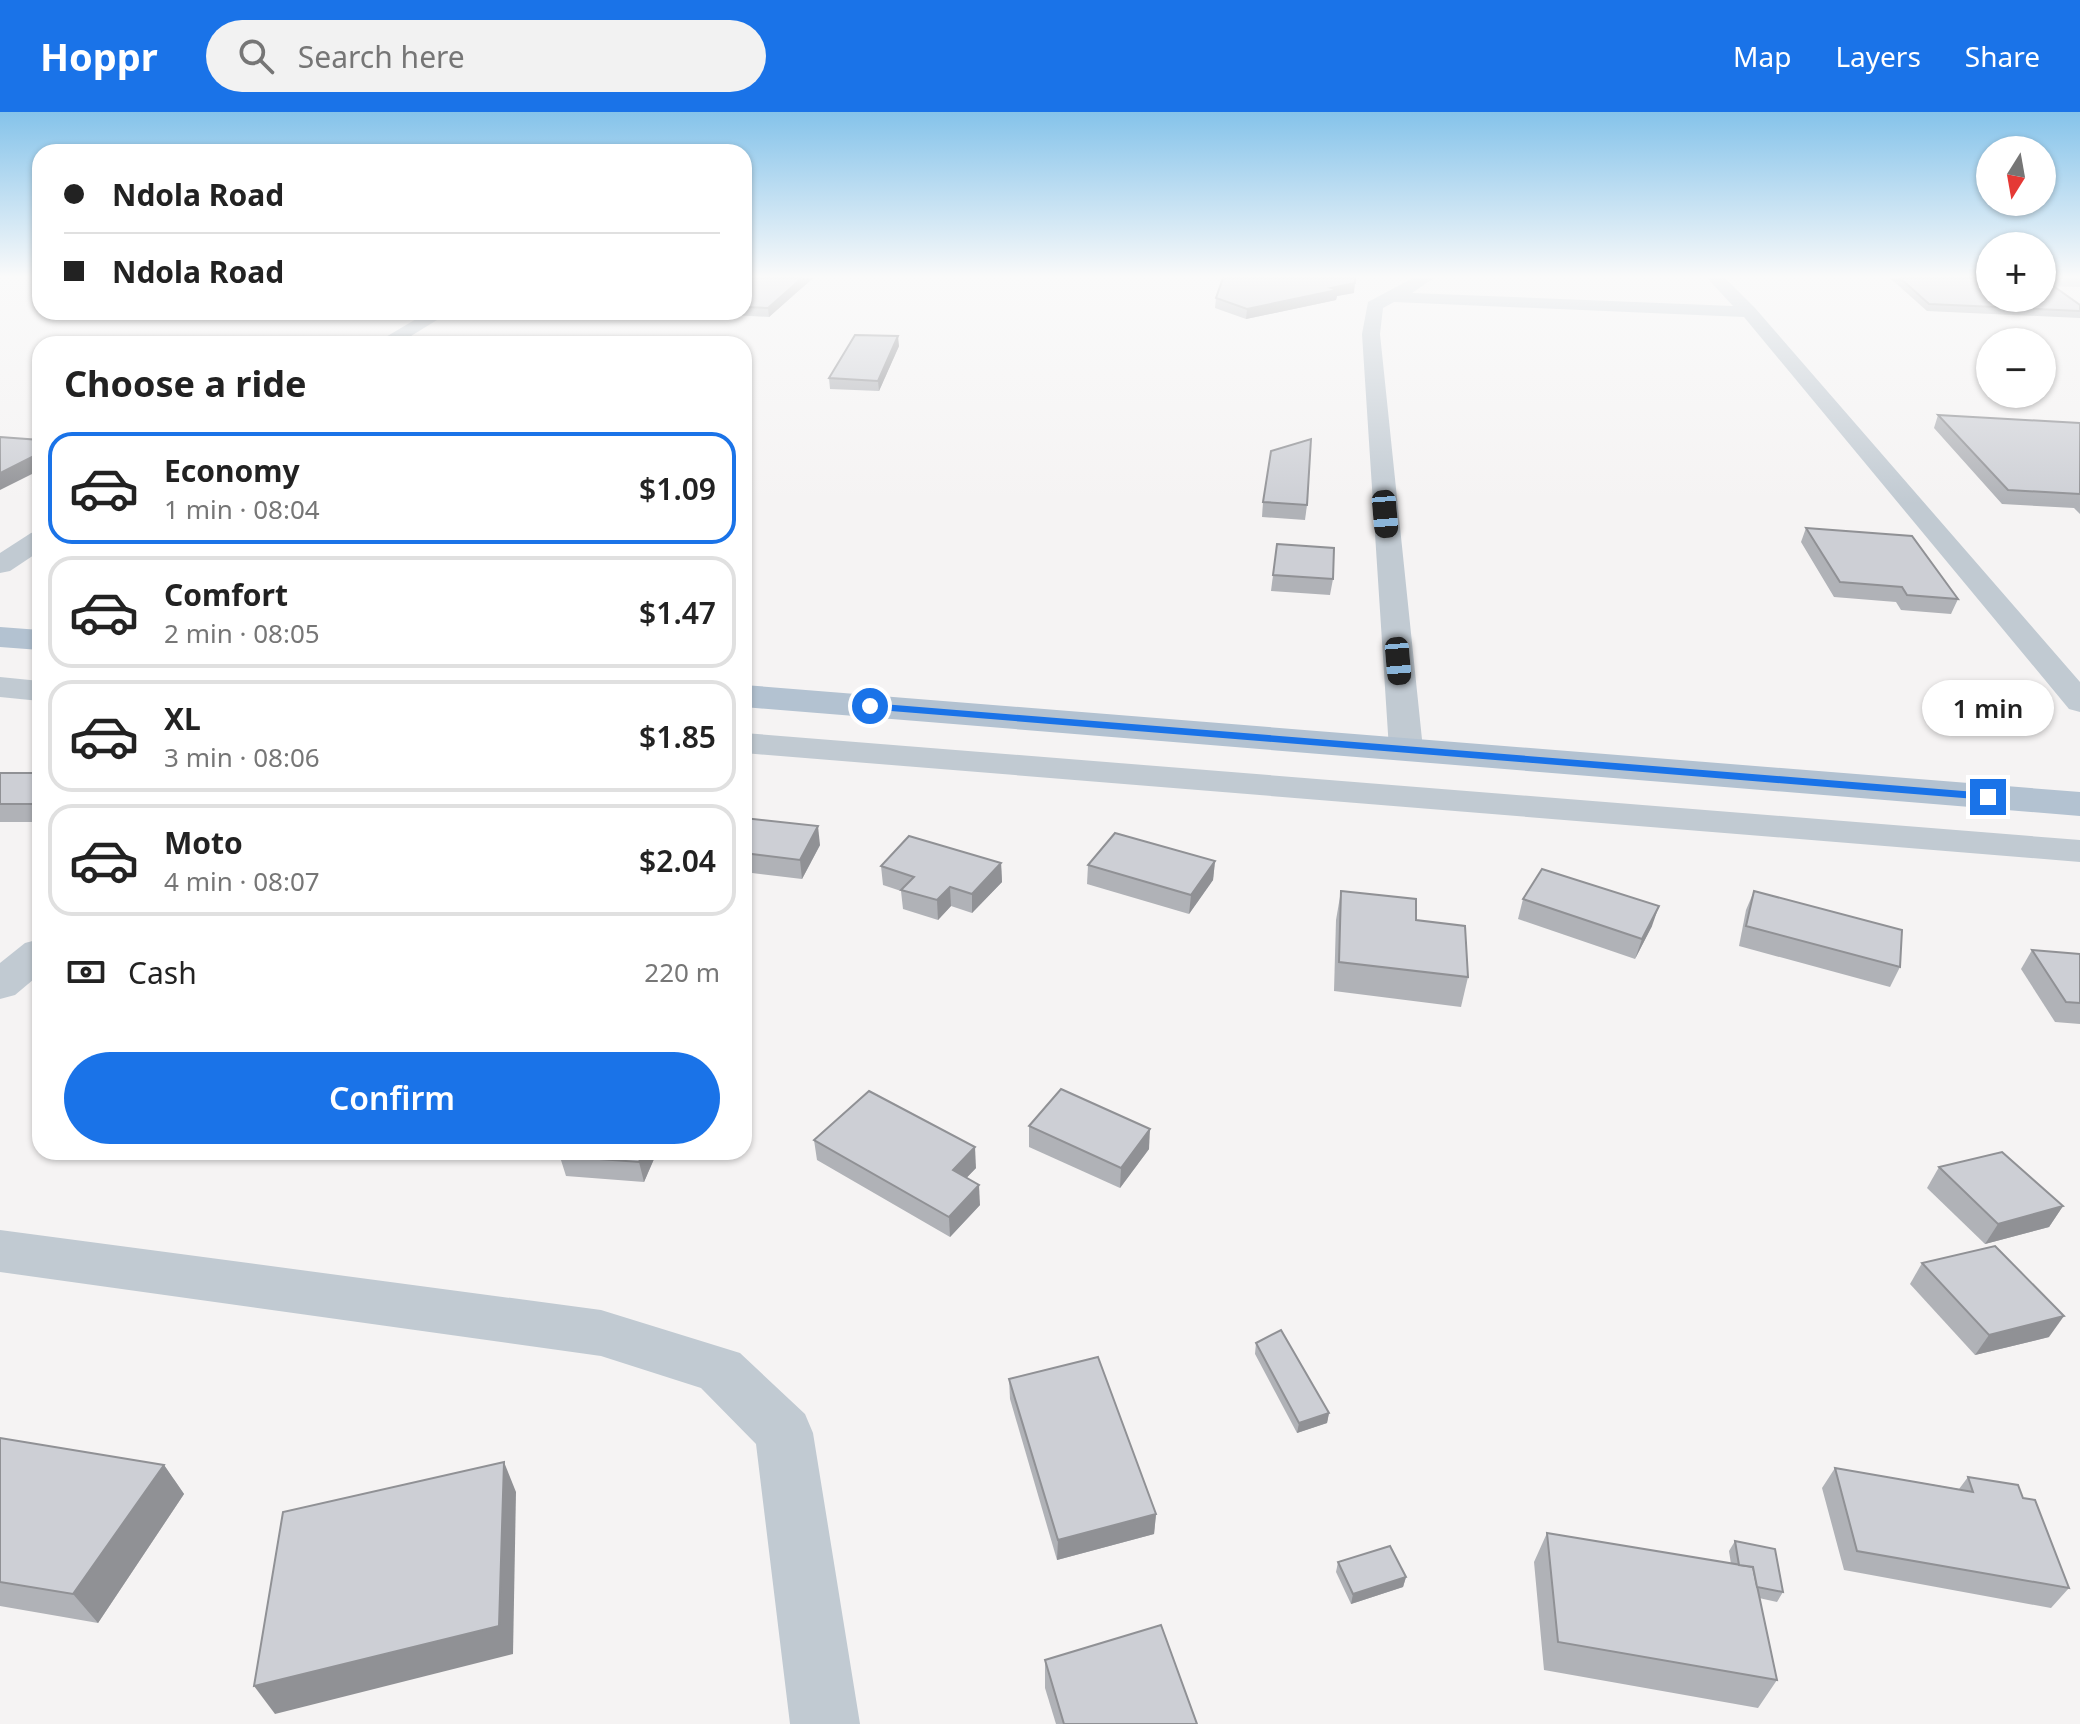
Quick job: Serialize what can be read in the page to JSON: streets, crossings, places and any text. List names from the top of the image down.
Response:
{
  "north": "bottom",
  "page": {
    "header": "Hoppr",
    "search": "Search here",
    "nav": ["Map", "Layers", "Share"],
    "map_buttons": ["+", "−"],
    "banner": ["Ndola Road", "Ndola Road"],
    "heading": "Choose a ride",
    "list": [
      {
        "name": "Economy",
        "note": "1 min · 08:04",
        "value": "$1.09"
      },
      {
        "name": "Comfort",
        "note": "2 min · 08:05",
        "value": "$1.47"
      },
      {
        "name": "XL",
        "note": "3 min · 08:06",
        "value": "$1.85"
      },
      {
        "name": "Moto",
        "note": "4 min · 08:07",
        "value": "$2.04"
      }
    ],
    "bubble": "1 min",
    "pay": ["Cash", "220 m"],
    "buttons": "Confirm"
  }
}
